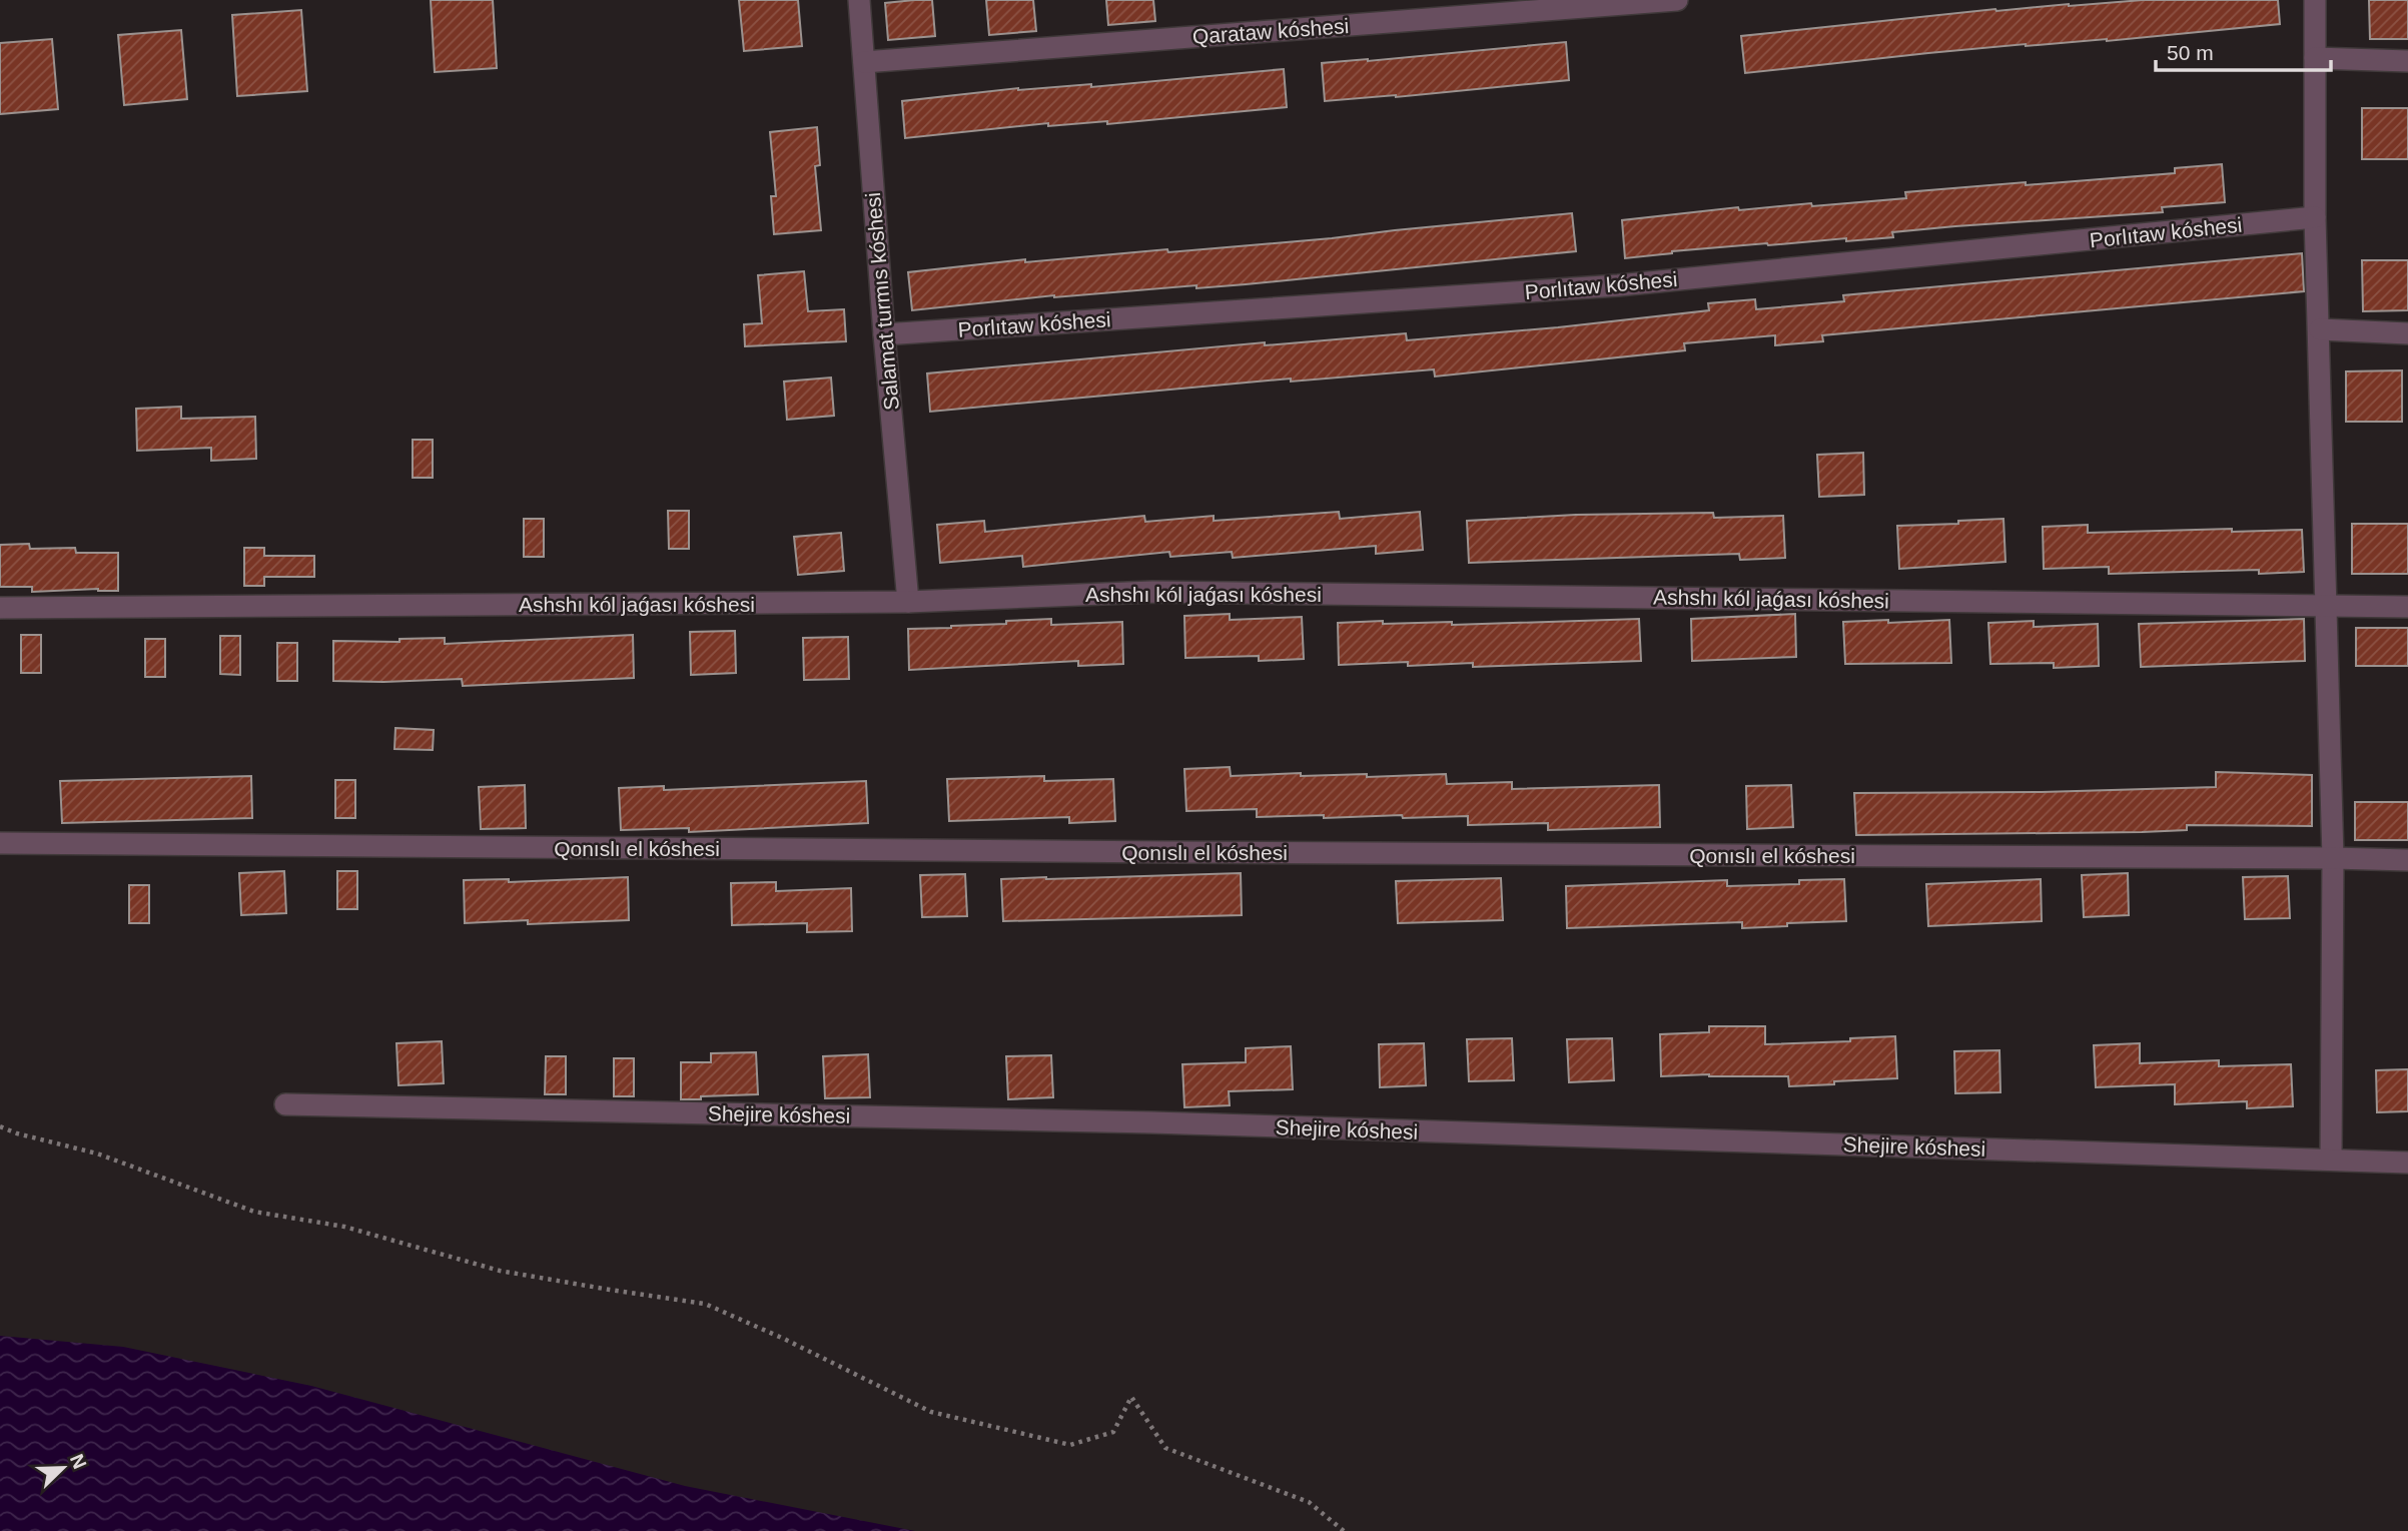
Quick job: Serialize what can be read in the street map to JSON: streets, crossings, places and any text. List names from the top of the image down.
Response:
{
  "streets": {
    "street": [
      "Qarataw kóshesi",
      "Porlıtaw kóshesi",
      "Salamat turmıs kóshesi",
      "Ashshı kól jaǵası kóshesi",
      "Qonıslı el kóshesi",
      "Shejire kóshesi"
    ]
  },
  "crossings": [
    ["Qarataw kóshesi", "Salamat turmıs kóshesi"],
    ["Porlıtaw kóshesi", "Salamat turmıs kóshesi"],
    ["Salamat turmıs kóshesi", "Ashshı kól jaǵası kóshesi"]
  ],
  "scale_bar": "50 m",
  "north": "top right"
}
